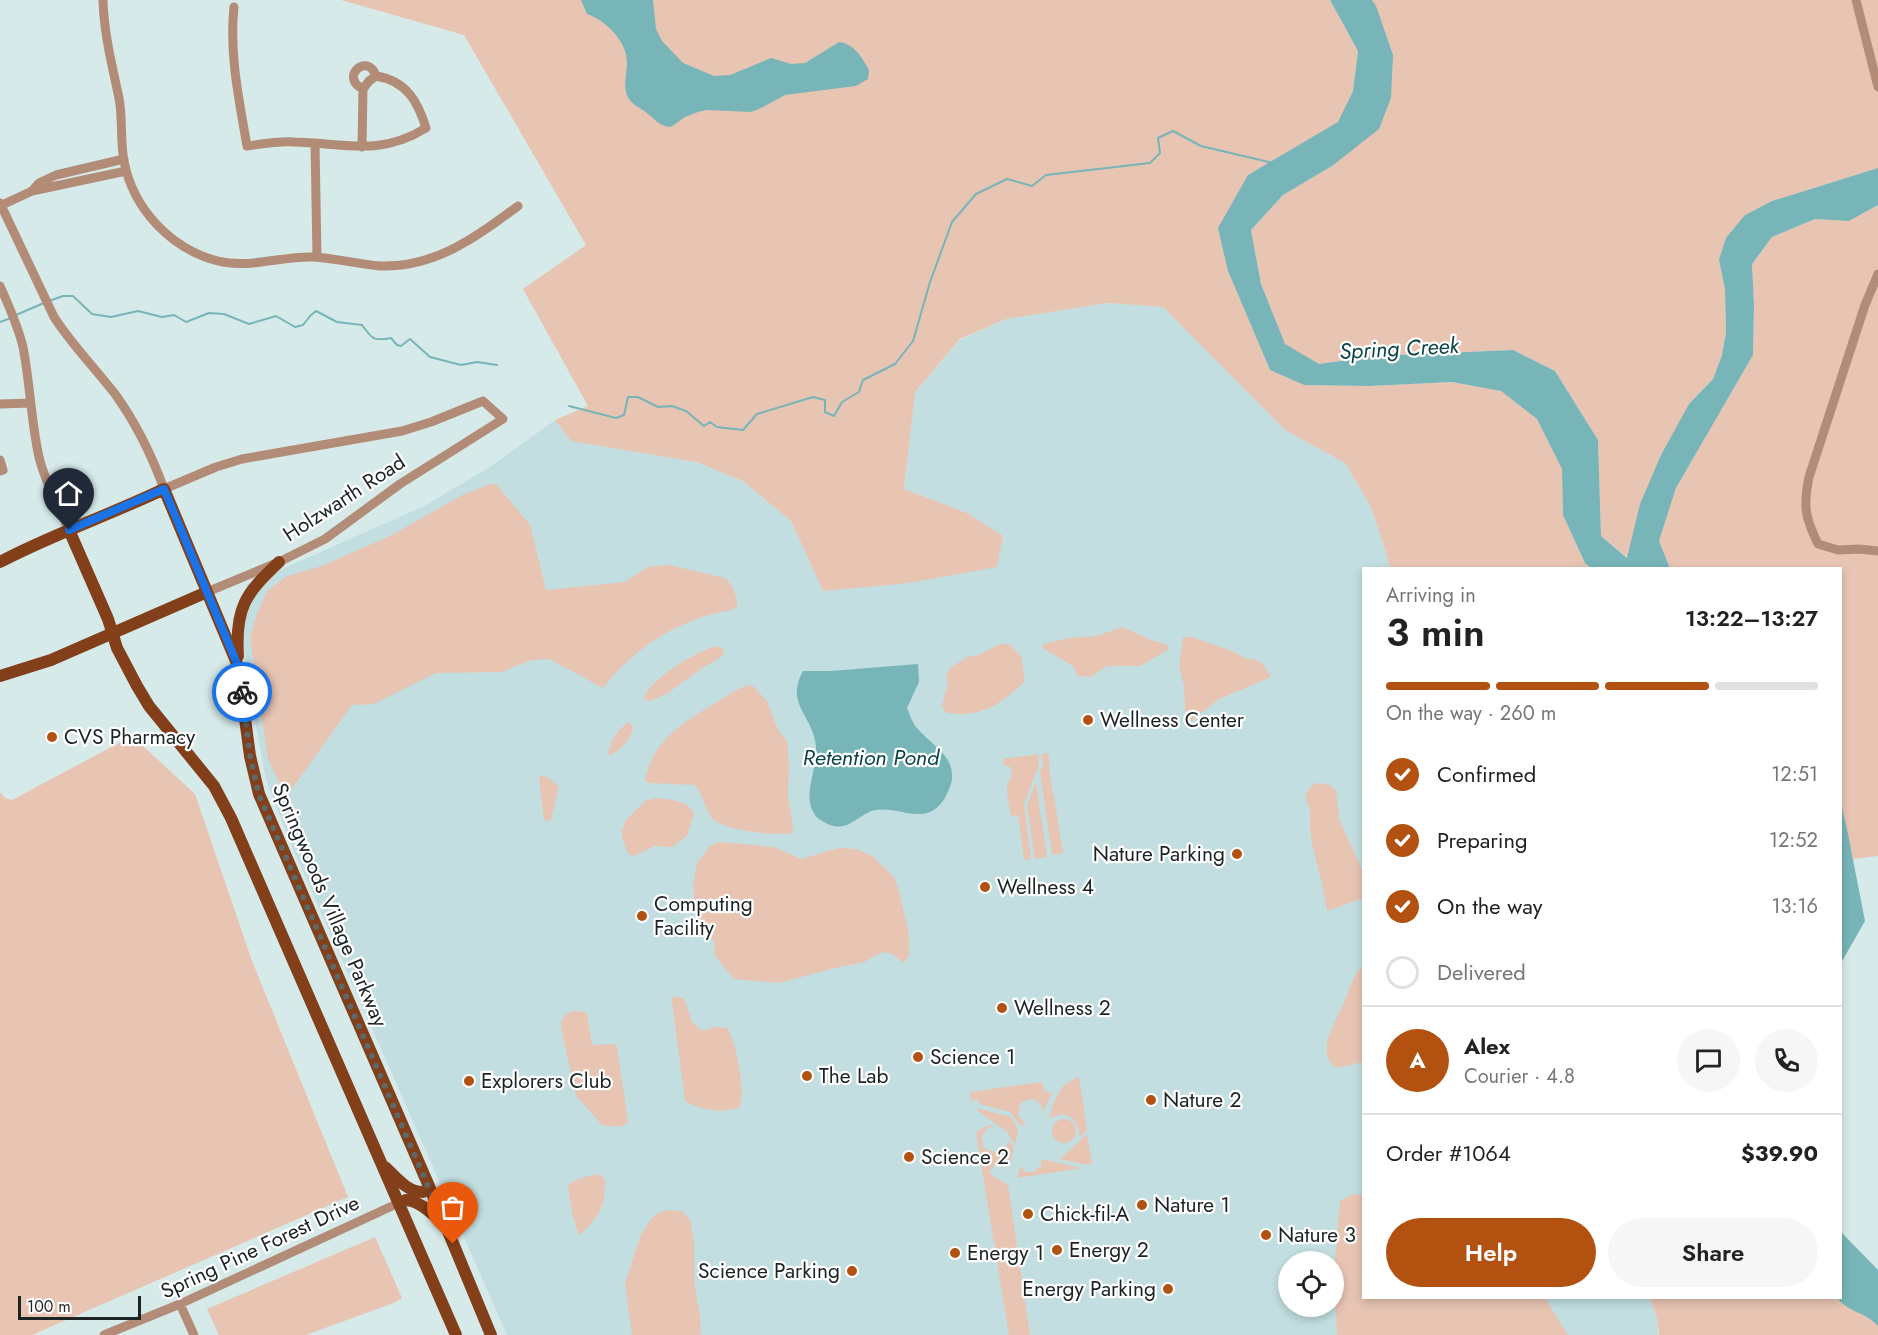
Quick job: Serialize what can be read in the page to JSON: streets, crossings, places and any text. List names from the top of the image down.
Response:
{
  "streets": {
    "main road": ["Holzwarth Road", "Springwoods Village Parkway"],
    "street": ["Spring Pine Forest Drive"]
  },
  "crossings": [
    ["Holzwarth Road", "Springwoods Village Parkway"],
    ["Springwoods Village Parkway", "Spring Pine Forest Drive"]
  ],
  "water": ["Spring Creek", "Retention Pond"],
  "places": [
    "Wellness Center",
    "CVS Pharmacy",
    "Nature Parking",
    "Wellness 4",
    "Computing Facility",
    "Wellness 2",
    "Science 1",
    "The Lab",
    "Explorers Club",
    "Nature 2",
    "Science 2",
    "Nature 1",
    "Chick-fil-A",
    "Nature 3",
    "Energy 2",
    "Energy 1",
    "Science Parking",
    "Energy Parking"
  ],
  "scale_bar": "100 m",
  "page": {
    "heading": ["3 min", "Arriving in", "13:22–13:27"],
    "panel": [
      "Alex",
      "Courier · 4.8",
      "Order #1064",
      "$39.90"
    ],
    "bar": "On the way · 260 m",
    "list": [
      ["Confirmed", "12:51"],
      ["Preparing", "12:52"],
      ["On the way", "13:16"],
      "Delivered"
    ],
    "round": "A",
    "buttons": ["Help", "Share"],
    "scale": "100 m"
  }
}
